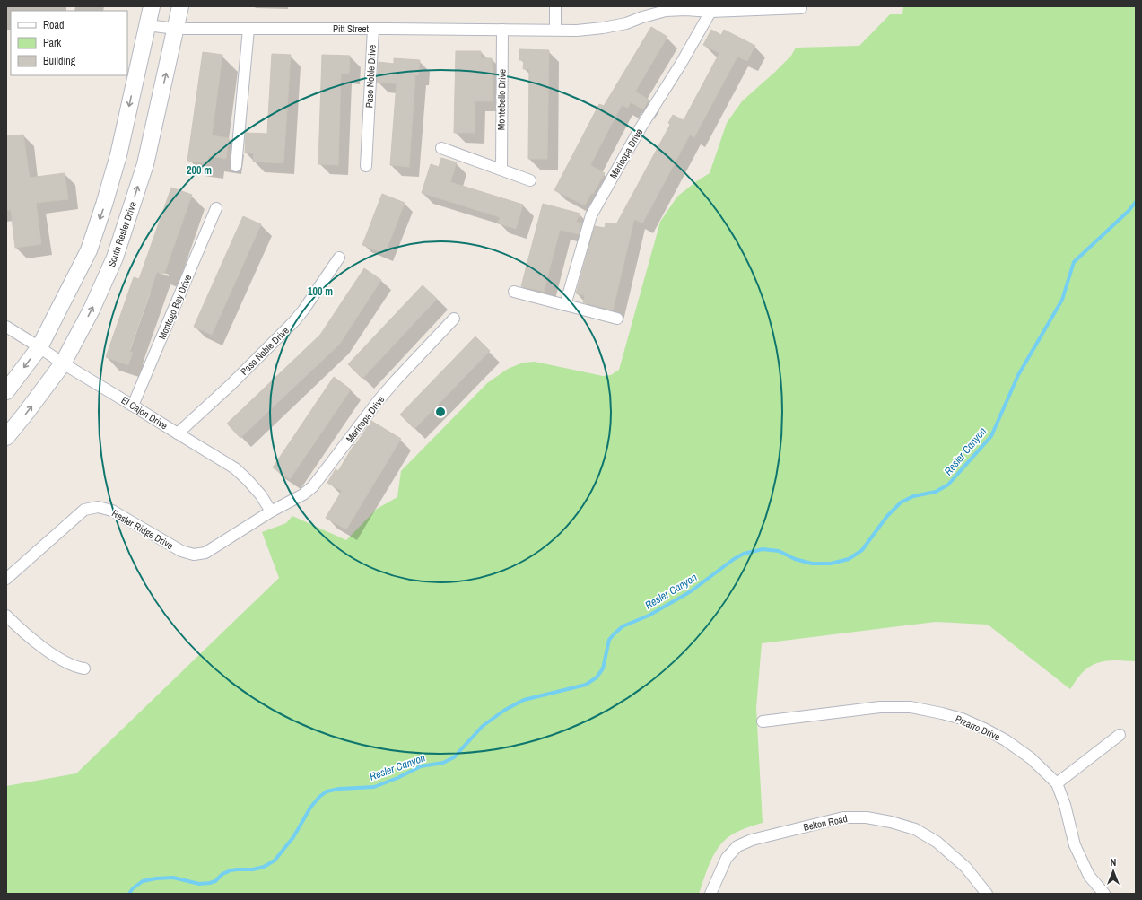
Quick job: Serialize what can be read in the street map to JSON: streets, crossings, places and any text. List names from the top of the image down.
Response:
{
  "streets": {
    "main road": ["South Resler Drive"],
    "street": [
      "Pitt Street",
      "Paso Noble Drive",
      "Montebello Drive",
      "Maricopa Drive",
      "Montego Bay Drive",
      "El Cajon Drive",
      "Resler Ridge Drive",
      "Pizarro Drive",
      "Belton Road"
    ]
  },
  "crossings": [
    ["Pitt Street", "Paso Noble Drive"],
    ["Pitt Street", "Montebello Drive"],
    ["Pitt Street", "Maricopa Drive"],
    ["Pitt Street", "South Resler Drive"],
    ["Paso Noble Drive", "El Cajon Drive"],
    ["Maricopa Drive", "El Cajon Drive"],
    ["Maricopa Drive", "Resler Ridge Drive"],
    ["South Resler Drive", "El Cajon Drive"],
    ["Montego Bay Drive", "El Cajon Drive"],
    ["El Cajon Drive", "Resler Ridge Drive"]
  ],
  "water": ["Resler Canyon"],
  "legend": ["Road", "Park", "Building"],
  "north": "top",
  "rings": ["200 m", "100 m"]
}
